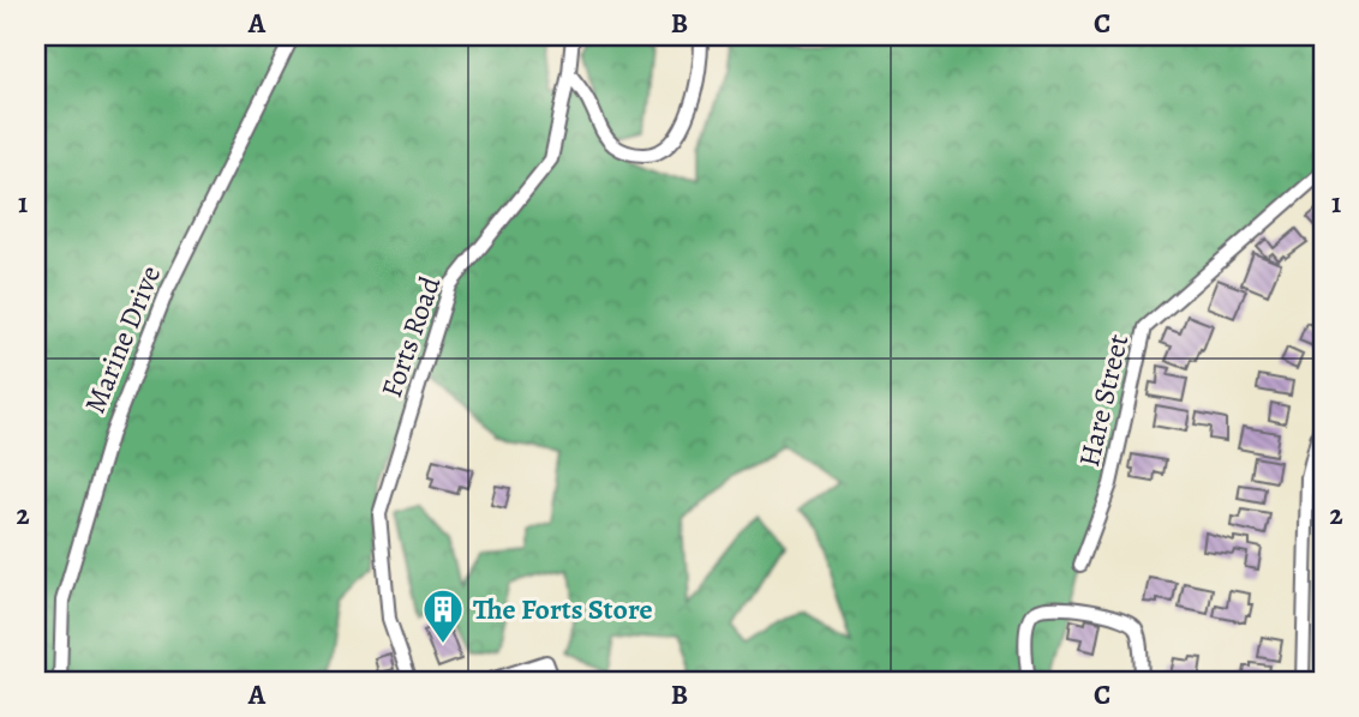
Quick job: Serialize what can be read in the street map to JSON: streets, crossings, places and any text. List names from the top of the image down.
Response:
{
  "streets": {
    "street": ["Forts Road", "Marine Drive", "Hare Street"]
  },
  "places": {
    "building": ["The Forts Store"]
  },
  "grid": {
    "columns": ["A", "B", "C"],
    "rows": ["1", "2"]
  }
}
